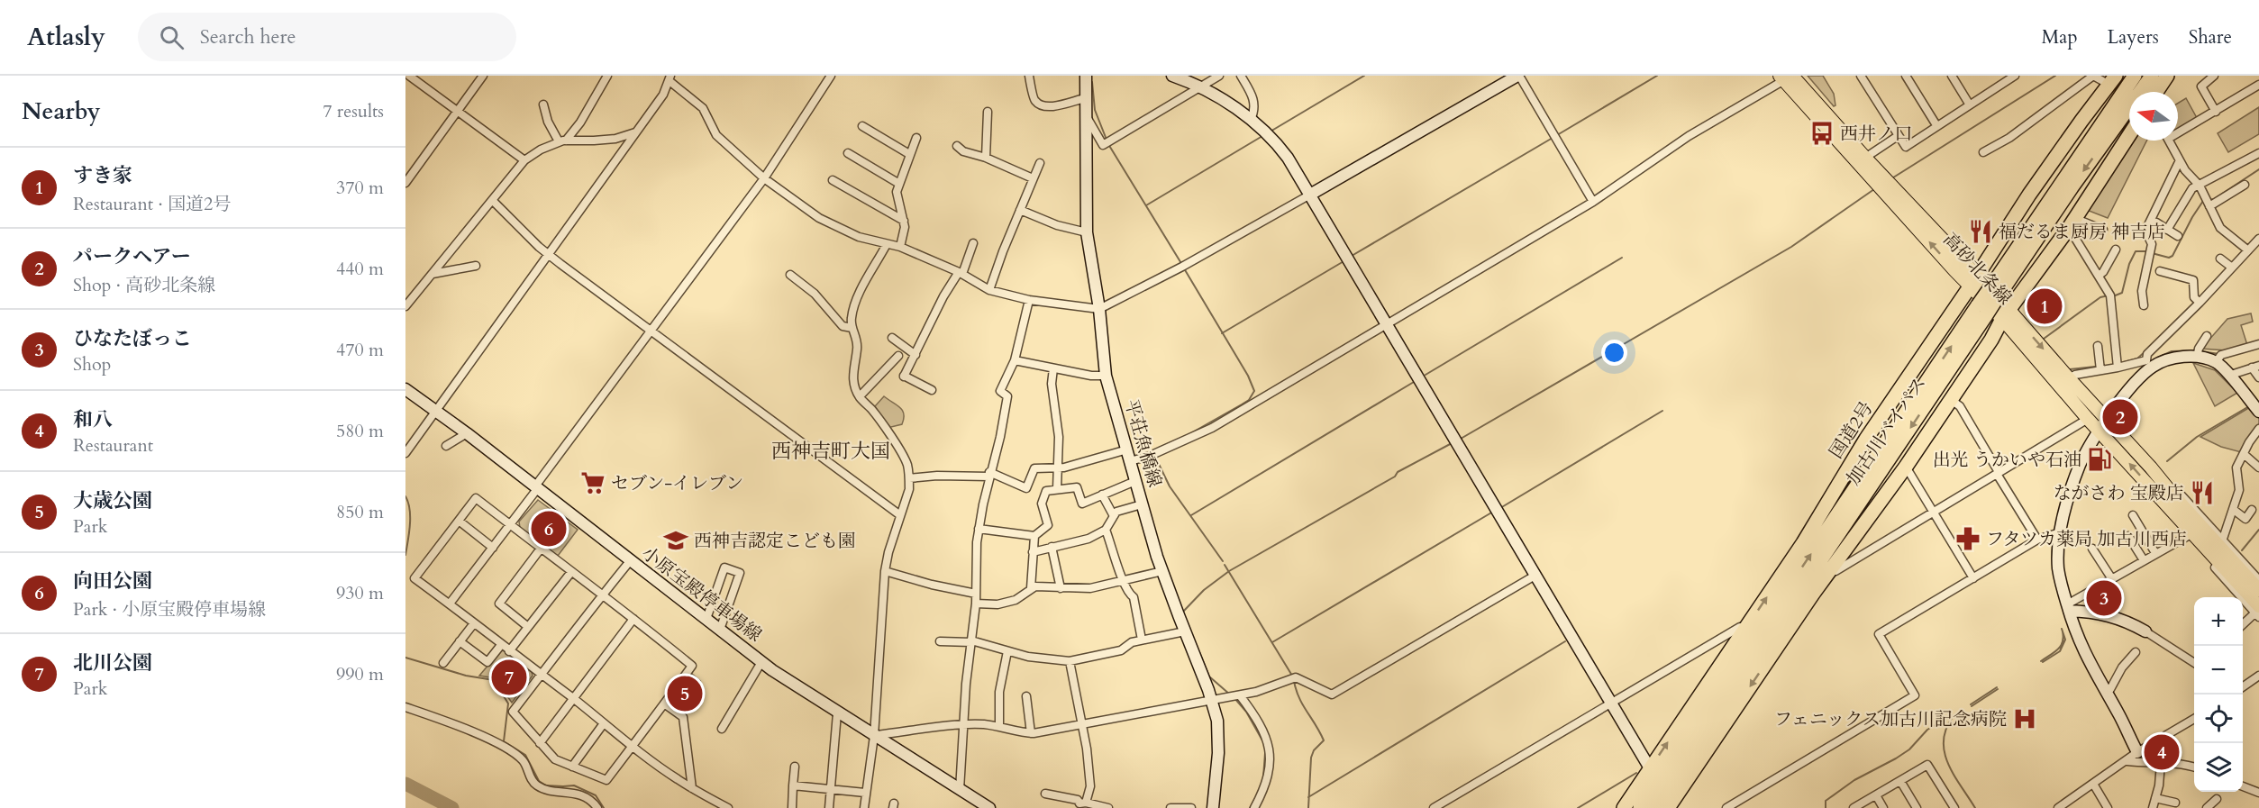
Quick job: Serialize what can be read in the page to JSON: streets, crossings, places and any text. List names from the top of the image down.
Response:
{
  "streets": {
    "highway": ["国道2号", "加古川バイパス"],
    "main road": ["高砂北条線"],
    "street": ["平荘魚橋線", "小原宝殿停車場線"]
  },
  "crossings": [
    ["高砂北条線", "国道2号"]
  ],
  "districts": ["西神吉町大国"],
  "places": {
    "bus stop": ["西井ノ口"],
    "restaurant": ["福だるま厨房 神吉店", "ながさわ 宝殿店"],
    "fuel station": ["出光 うかいや石油"],
    "supermarket": ["セブン-イレブン"],
    "pharmacy": ["フタツカ薬局 加古川西店"],
    "school or university": ["西神吉認定こども園"],
    "hospital": ["フェニックス加古川記念病院"]
  },
  "north": "left",
  "page": {
    "header": "Atlasly",
    "search": "Search here",
    "nav": ["Map", "Layers", "Share"],
    "heading": ["Nearby", "7 results"],
    "list": [
      {
        "mark": "1",
        "name": "すき家",
        "note": "Restaurant · 国道2号",
        "value": "370 m"
      },
      {
        "mark": "2",
        "name": "パークヘアー",
        "note": "Shop · 高砂北条線",
        "value": "440 m"
      },
      {
        "mark": "3",
        "name": "ひなたぼっこ",
        "note": "Shop",
        "value": "470 m"
      },
      {
        "mark": "4",
        "name": "和八",
        "note": "Restaurant",
        "value": "580 m"
      },
      {
        "mark": "5",
        "name": "大歳公園",
        "note": "Park",
        "value": "850 m"
      },
      {
        "mark": "6",
        "name": "向田公園",
        "note": "Park · 小原宝殿停車場線",
        "value": "930 m"
      },
      {
        "mark": "7",
        "name": "北川公園",
        "note": "Park",
        "value": "990 m"
      }
    ],
    "pins": [
      "1",
      "2",
      "6",
      "3",
      "7",
      "5",
      "4"
    ],
    "map_buttons": ["+", "−"]
  }
}
